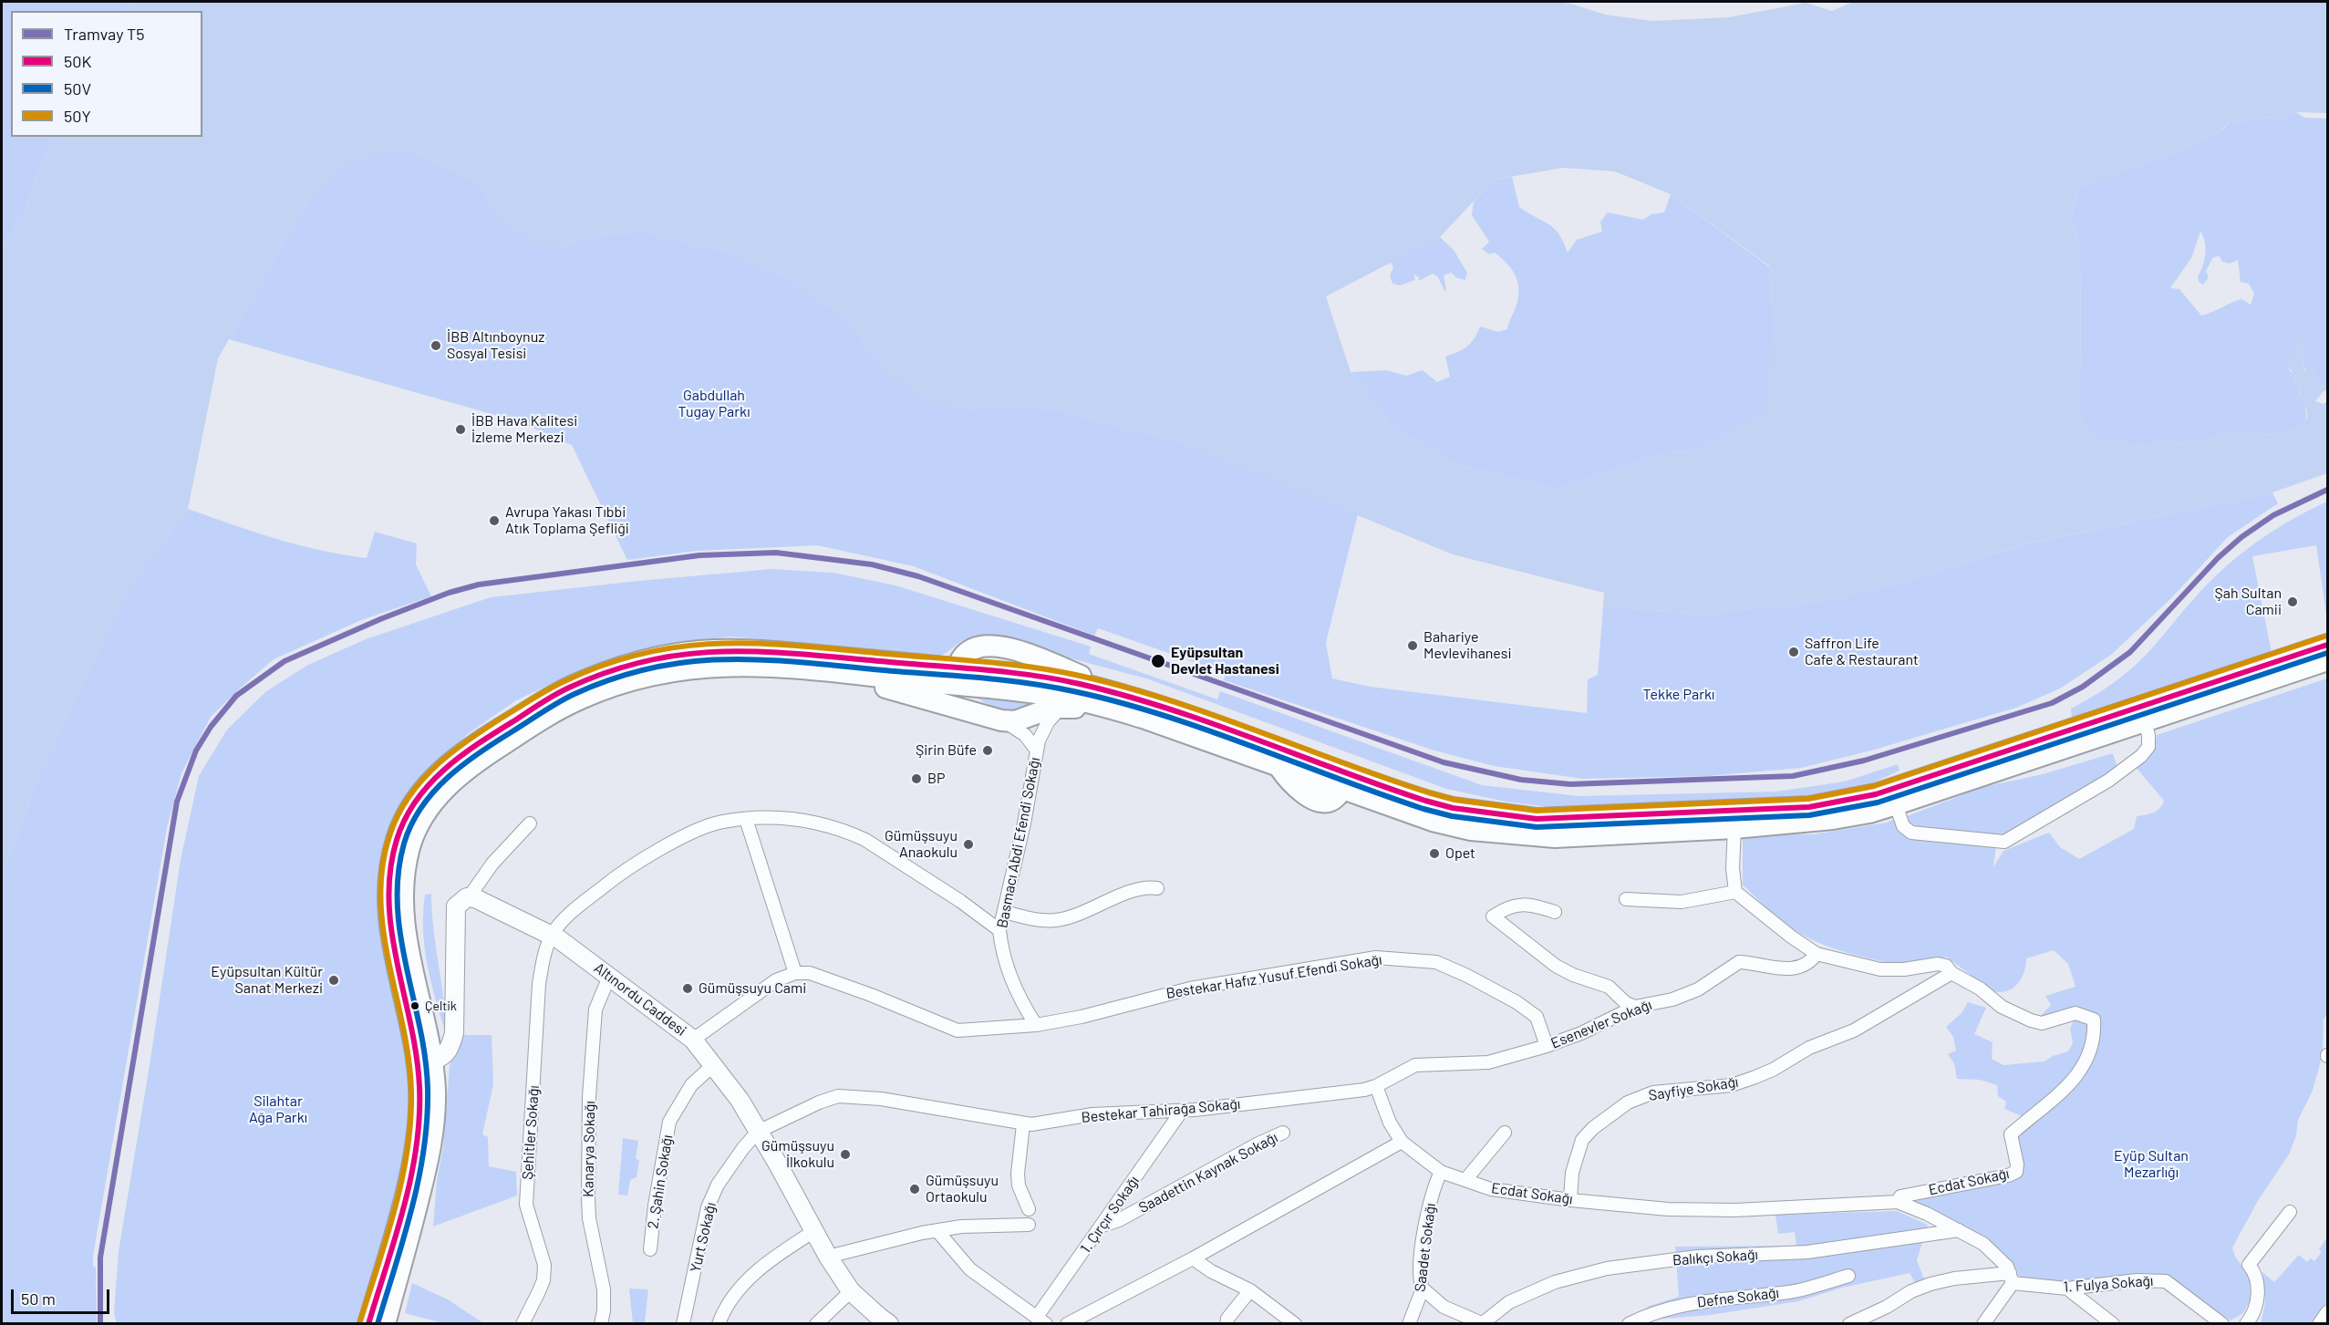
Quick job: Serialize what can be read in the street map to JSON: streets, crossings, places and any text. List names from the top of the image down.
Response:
{
  "streets": {
    "street": [
      "Basmacı Abdi Efendi Sokağı",
      "Bestekar Hafız Yusuf Efendi Sokağı",
      "Altınordu Caddesi",
      "Esenevler Sokağı",
      "Sayfiye Sokağı",
      "Bestekar Tahirağa Sokağı",
      "Şehitler Sokağı",
      "Kanarya Sokağı",
      "Saadettin Kaynak Sokağı",
      "2. Şahin Sokağı",
      "Ecdat Sokağı",
      "1. Çırçır Sokağı",
      "Yurt Sokağı",
      "Saadet Sokağı",
      "Balıkçı Sokağı",
      "1. Fulya Sokağı",
      "Defne Sokağı"
    ]
  },
  "crossings": [
    ["Basmacı Abdi Efendi Sokağı", "Bestekar Hafız Yusuf Efendi Sokağı"],
    ["Bestekar Hafız Yusuf Efendi Sokağı", "Esenevler Sokağı"],
    ["Altınordu Caddesi", "Bestekar Tahirağa Sokağı"],
    ["Altınordu Caddesi", "Şehitler Sokağı"],
    ["Altınordu Caddesi", "Kanarya Sokağı"],
    ["Altınordu Caddesi", "2. Şahin Sokağı"],
    ["Altınordu Caddesi", "Yurt Sokağı"],
    ["Esenevler Sokağı", "Bestekar Tahirağa Sokağı"],
    ["Sayfiye Sokağı", "Ecdat Sokağı"],
    ["Bestekar Tahirağa Sokağı", "1. Çırçır Sokağı"],
    ["Bestekar Tahirağa Sokağı", "Yurt Sokağı"],
    ["Saadettin Kaynak Sokağı", "1. Çırçır Sokağı"],
    ["Ecdat Sokağı", "Saadet Sokağı"]
  ],
  "parks": [
    "Gabdullah Tugay Parkı",
    "Tekke Parkı",
    "Silahtar Ağa Parkı",
    "Eyüp Sultan Mezarlığı"
  ],
  "places": [
    "İBB Altınboynuz Sosyal Tesisi",
    "İBB Hava Kalitesi İzleme Merkezi",
    "Avrupa Yakası Tıbbi Atık Toplama Şefliği",
    "Şah Sultan Camii",
    "Bahariye Mevlevihanesi",
    "Saffron Life Cafe & Restaurant",
    "Eyüpsultan Devlet Hastanesi",
    "Şirin Büfe",
    "BP",
    "Gümüşsuyu Anaokulu",
    "Opet",
    "Eyüpsultan Kültür Sanat Merkezi",
    "Gümüşsuyu Cami",
    "Çeltik",
    "Gümüşsuyu İlkokulu",
    "Gümüşsuyu Ortaokulu"
  ],
  "lines": [
    "tram line T5",
    "transit line 50Y",
    "transit line 50K",
    "transit line 50V"
  ],
  "legend": [
    "Tramvay T5",
    "50K",
    "50V",
    "50Y"
  ],
  "scale_bar": "50 m"
}
